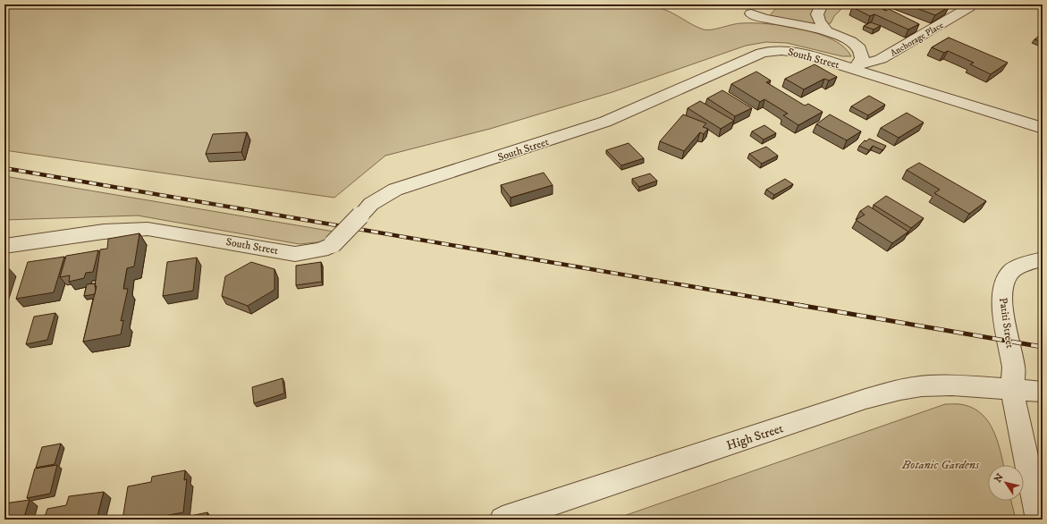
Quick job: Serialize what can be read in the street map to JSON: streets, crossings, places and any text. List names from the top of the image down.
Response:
{
  "streets": {
    "street": [
      "Anchorage Place",
      "South Street",
      "Patiti Street",
      "High Street"
    ]
  },
  "crossings": [
    ["Anchorage Place", "South Street"],
    ["Patiti Street", "High Street"]
  ],
  "parks": ["Botanic Gardens"],
  "north": "top left"
}
